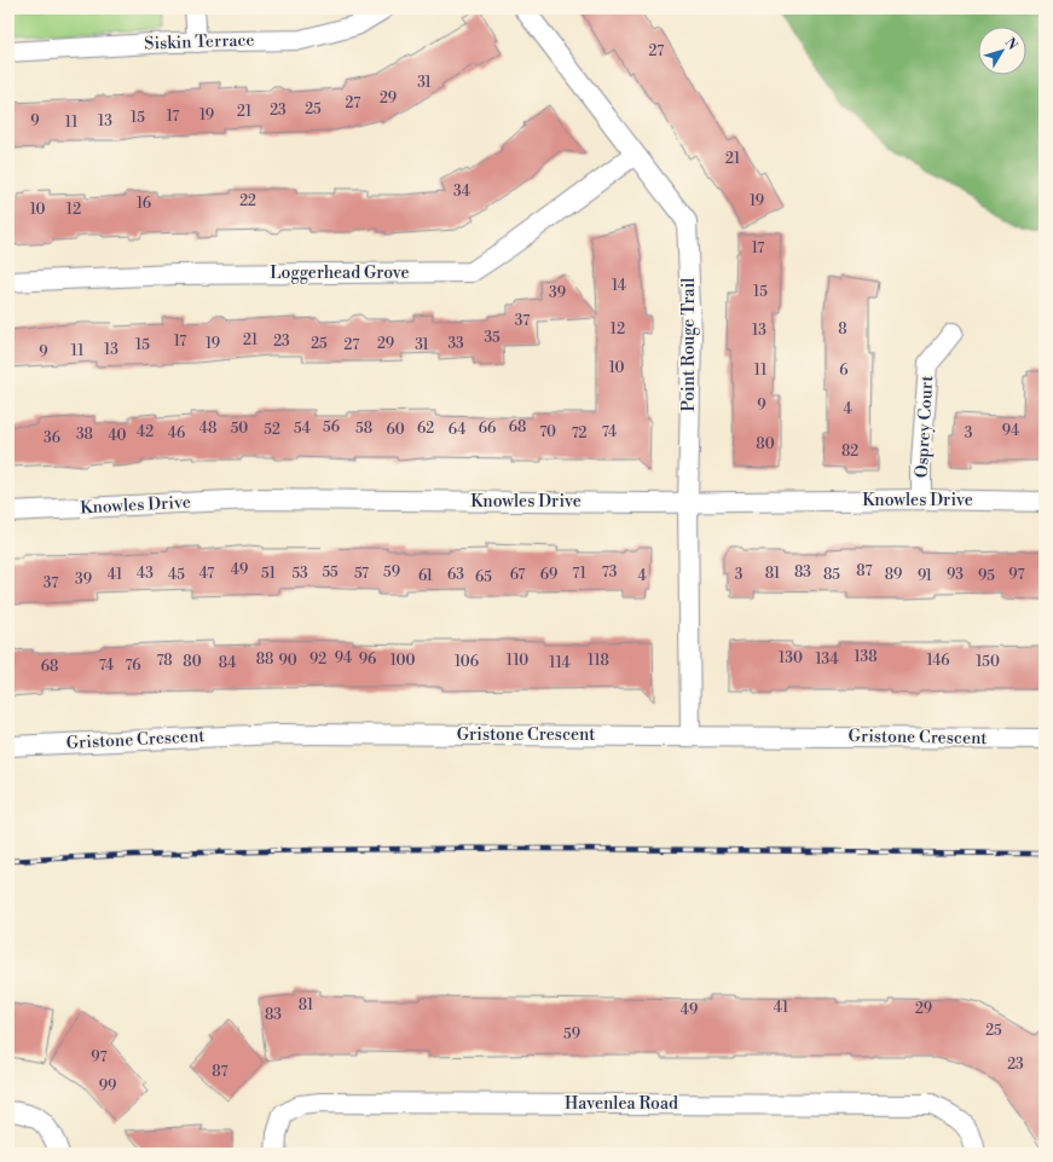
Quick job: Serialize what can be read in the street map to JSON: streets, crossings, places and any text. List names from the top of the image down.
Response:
{
  "streets": {
    "street": [
      "Siskin Terrace",
      "Loggerhead Grove",
      "Point Rouge Trail",
      "Osprey Court",
      "Knowles Drive",
      "Gristone Crescent",
      "Havenlea Road"
    ]
  },
  "crossings": [
    ["Loggerhead Grove", "Point Rouge Trail"],
    ["Point Rouge Trail", "Knowles Drive"],
    ["Point Rouge Trail", "Gristone Crescent"],
    ["Osprey Court", "Knowles Drive"]
  ],
  "house_numbers": [
    "27",
    "31",
    "29",
    "27",
    "25",
    "23",
    "21",
    "19",
    "17",
    "15",
    "9",
    "13",
    "11",
    "21",
    "34",
    "22",
    "19",
    "16",
    "10",
    "12",
    "17",
    "14",
    "15",
    "39",
    "37",
    "12",
    "8",
    "13",
    "35",
    "21",
    "17",
    "23",
    "19",
    "25",
    "29",
    "33",
    "15",
    "27",
    "31",
    "13",
    "11",
    "9",
    "10",
    "11",
    "6",
    "9",
    "4",
    "56",
    "68",
    "48",
    "50",
    "54",
    "58",
    "62",
    "66",
    "52",
    "60",
    "64",
    "94",
    "42",
    "70",
    "74",
    "46",
    "72",
    "3",
    "38",
    "40",
    "36",
    "80",
    "82",
    "49",
    "87",
    "55",
    "59",
    "73",
    "83",
    "43",
    "47",
    "51",
    "53",
    "57",
    "71",
    "81",
    "41",
    "45",
    "63",
    "67",
    "69",
    "3",
    "85",
    "89",
    "93",
    "97",
    "61",
    "4",
    "91",
    "95",
    "65",
    "39",
    "37",
    "138",
    "94",
    "130",
    "88",
    "92",
    "96",
    "134",
    "78",
    "90",
    "100",
    "110",
    "118",
    "146",
    "80",
    "106",
    "150",
    "84",
    "114",
    "74",
    "76",
    "68",
    "81",
    "41",
    "29",
    "49",
    "83",
    "25",
    "59",
    "97",
    "23",
    "87",
    "99"
  ],
  "north": "top right"
}
